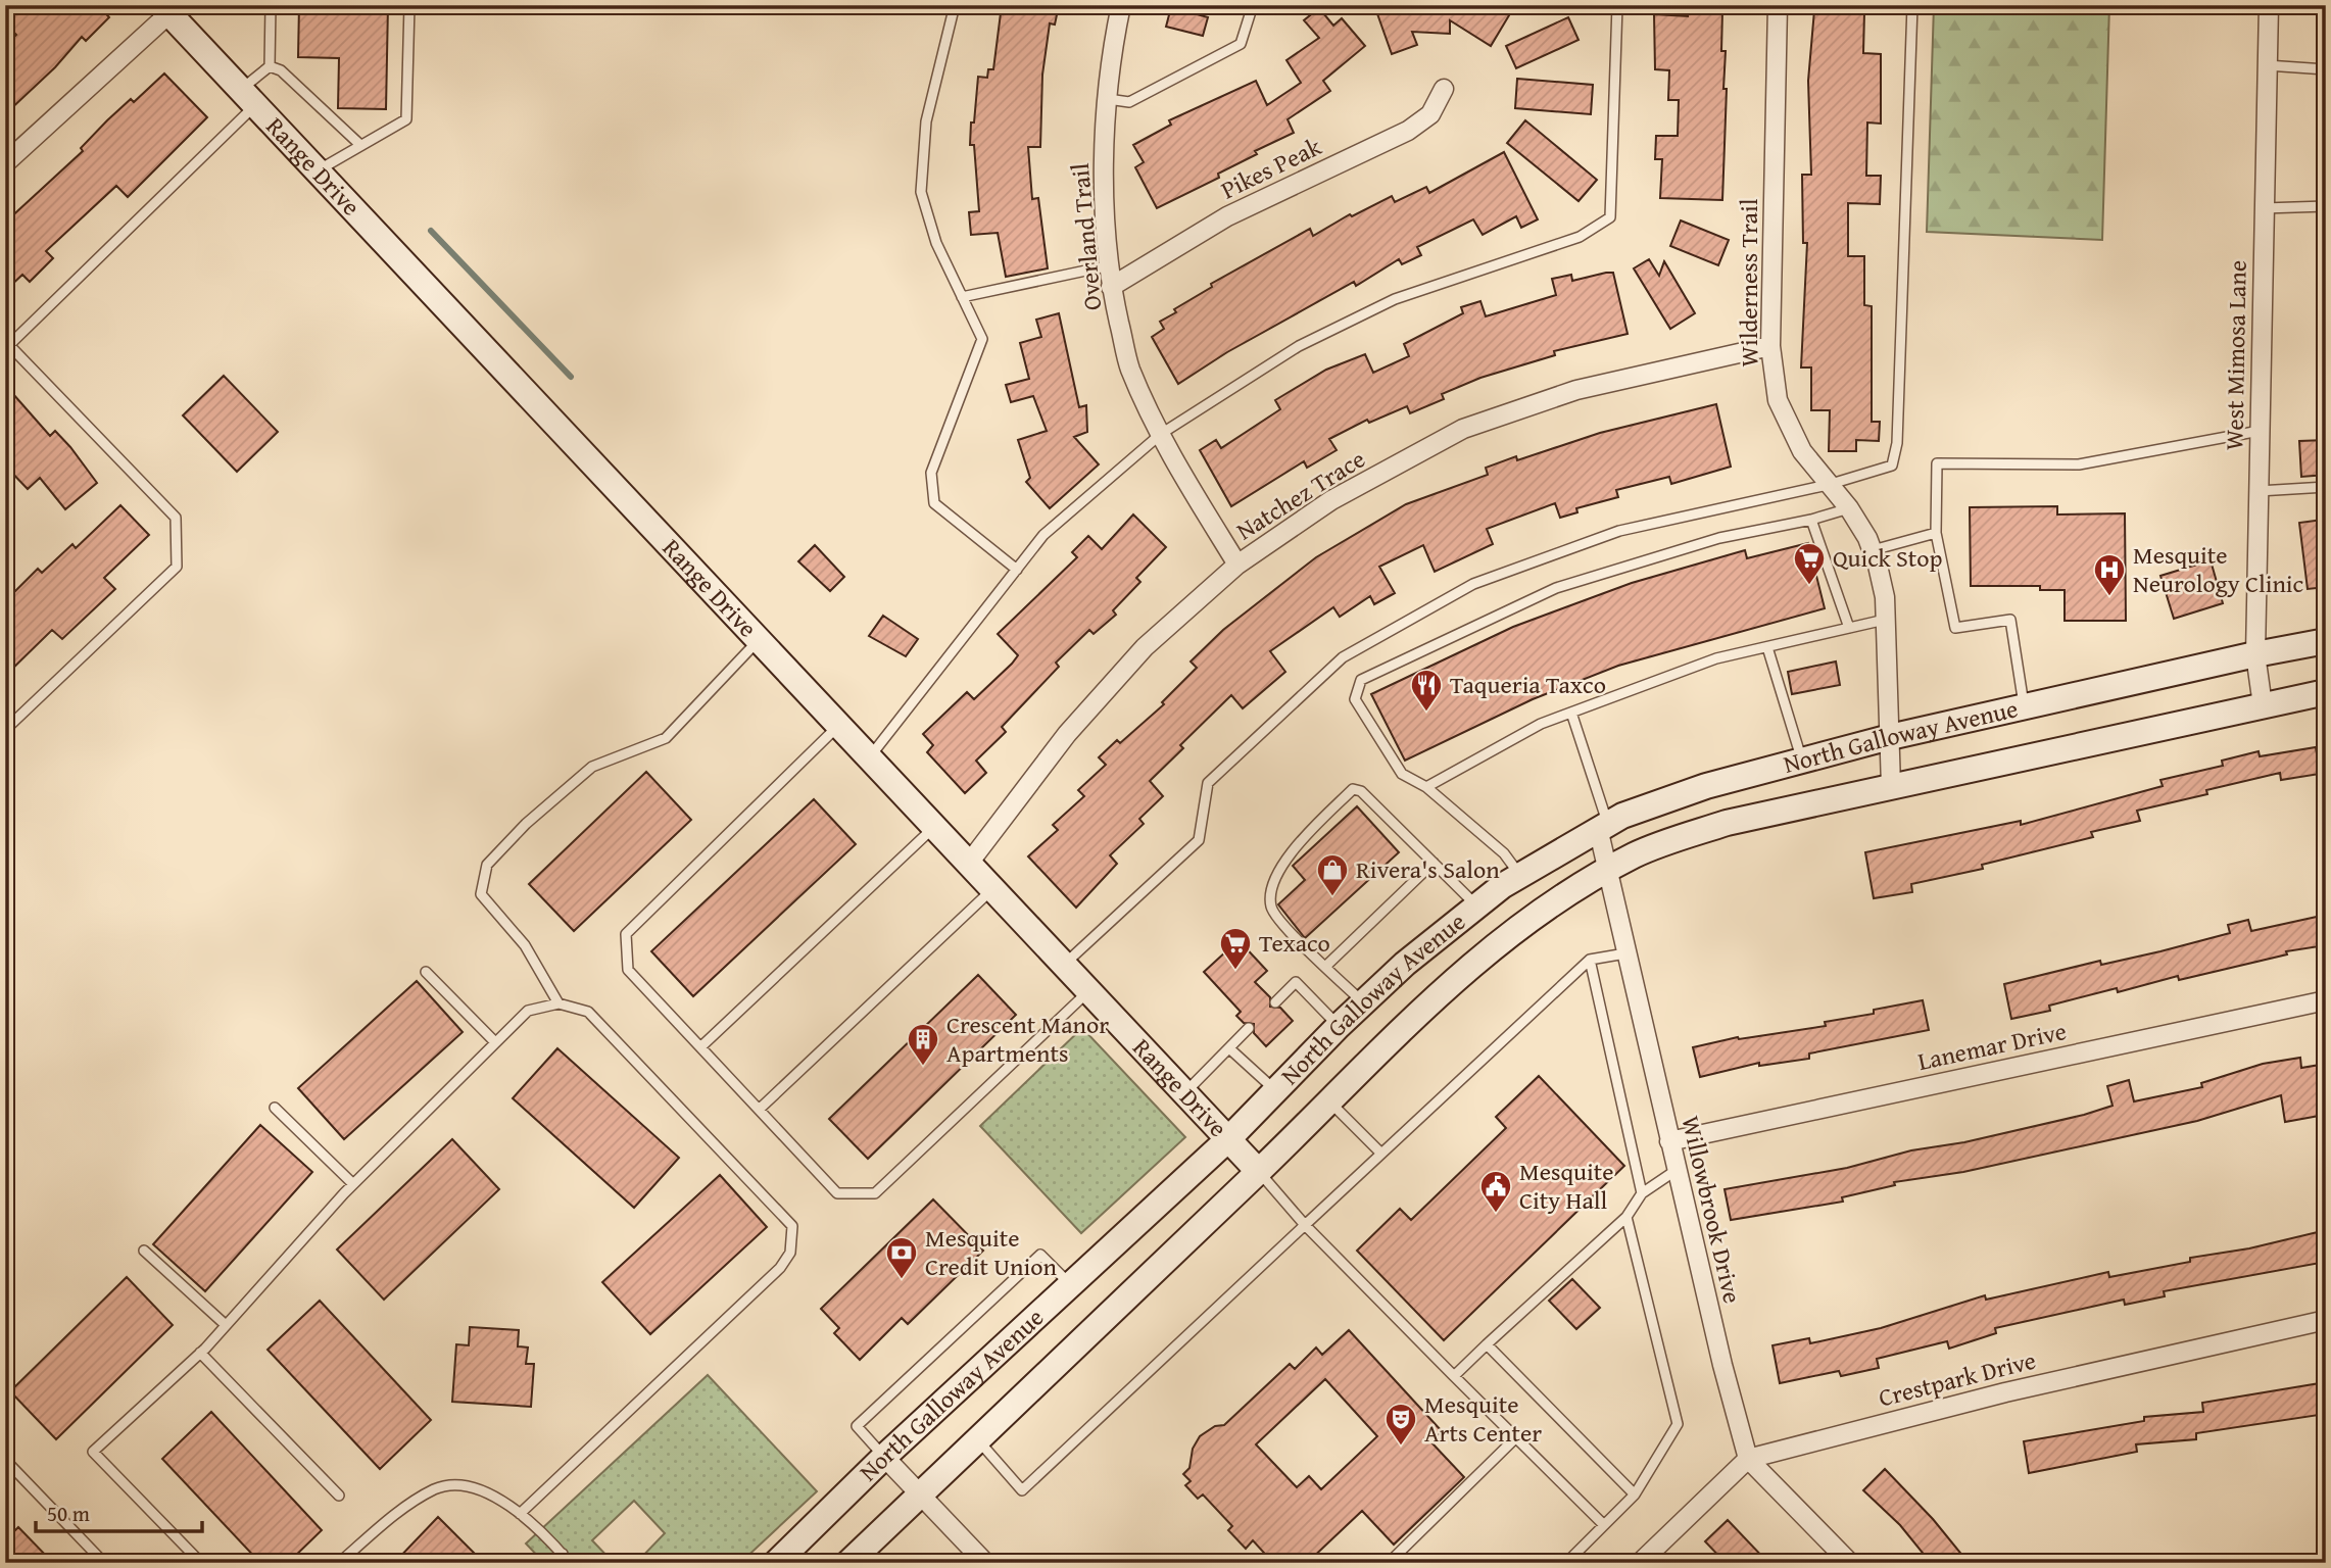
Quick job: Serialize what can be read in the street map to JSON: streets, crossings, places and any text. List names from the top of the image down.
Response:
{
  "streets": {
    "main road": ["Range Drive", "North Galloway Avenue"],
    "street": [
      "Pikes Peak",
      "Overland Trail",
      "Wilderness Trail",
      "West Mimosa Lane",
      "Natchez Trace",
      "Lanemar Drive",
      "Willowbrook Drive",
      "Crestpark Drive"
    ]
  },
  "crossings": [
    ["Range Drive", "Natchez Trace"],
    ["Range Drive", "North Galloway Avenue"],
    ["Pikes Peak", "Overland Trail"],
    ["Overland Trail", "Natchez Trace"],
    ["Wilderness Trail", "Natchez Trace"],
    ["Wilderness Trail", "North Galloway Avenue"],
    ["West Mimosa Lane", "North Galloway Avenue"],
    ["North Galloway Avenue", "Willowbrook Drive"],
    ["Lanemar Drive", "Willowbrook Drive"],
    ["Willowbrook Drive", "Crestpark Drive"]
  ],
  "places": {
    "supermarket": ["Quick Stop", "Texaco"],
    "hospital": ["Mesquite Neurology Clinic"],
    "restaurant": ["Taqueria Taxco"],
    "shop": ["Rivera's Salon"],
    "building": ["Crescent Manor Apartments"],
    "public building": ["Mesquite City Hall"],
    "bank": ["Mesquite Credit Union"],
    "theatre": ["Mesquite Arts Center"]
  },
  "scale_bar": "50 m"
}
